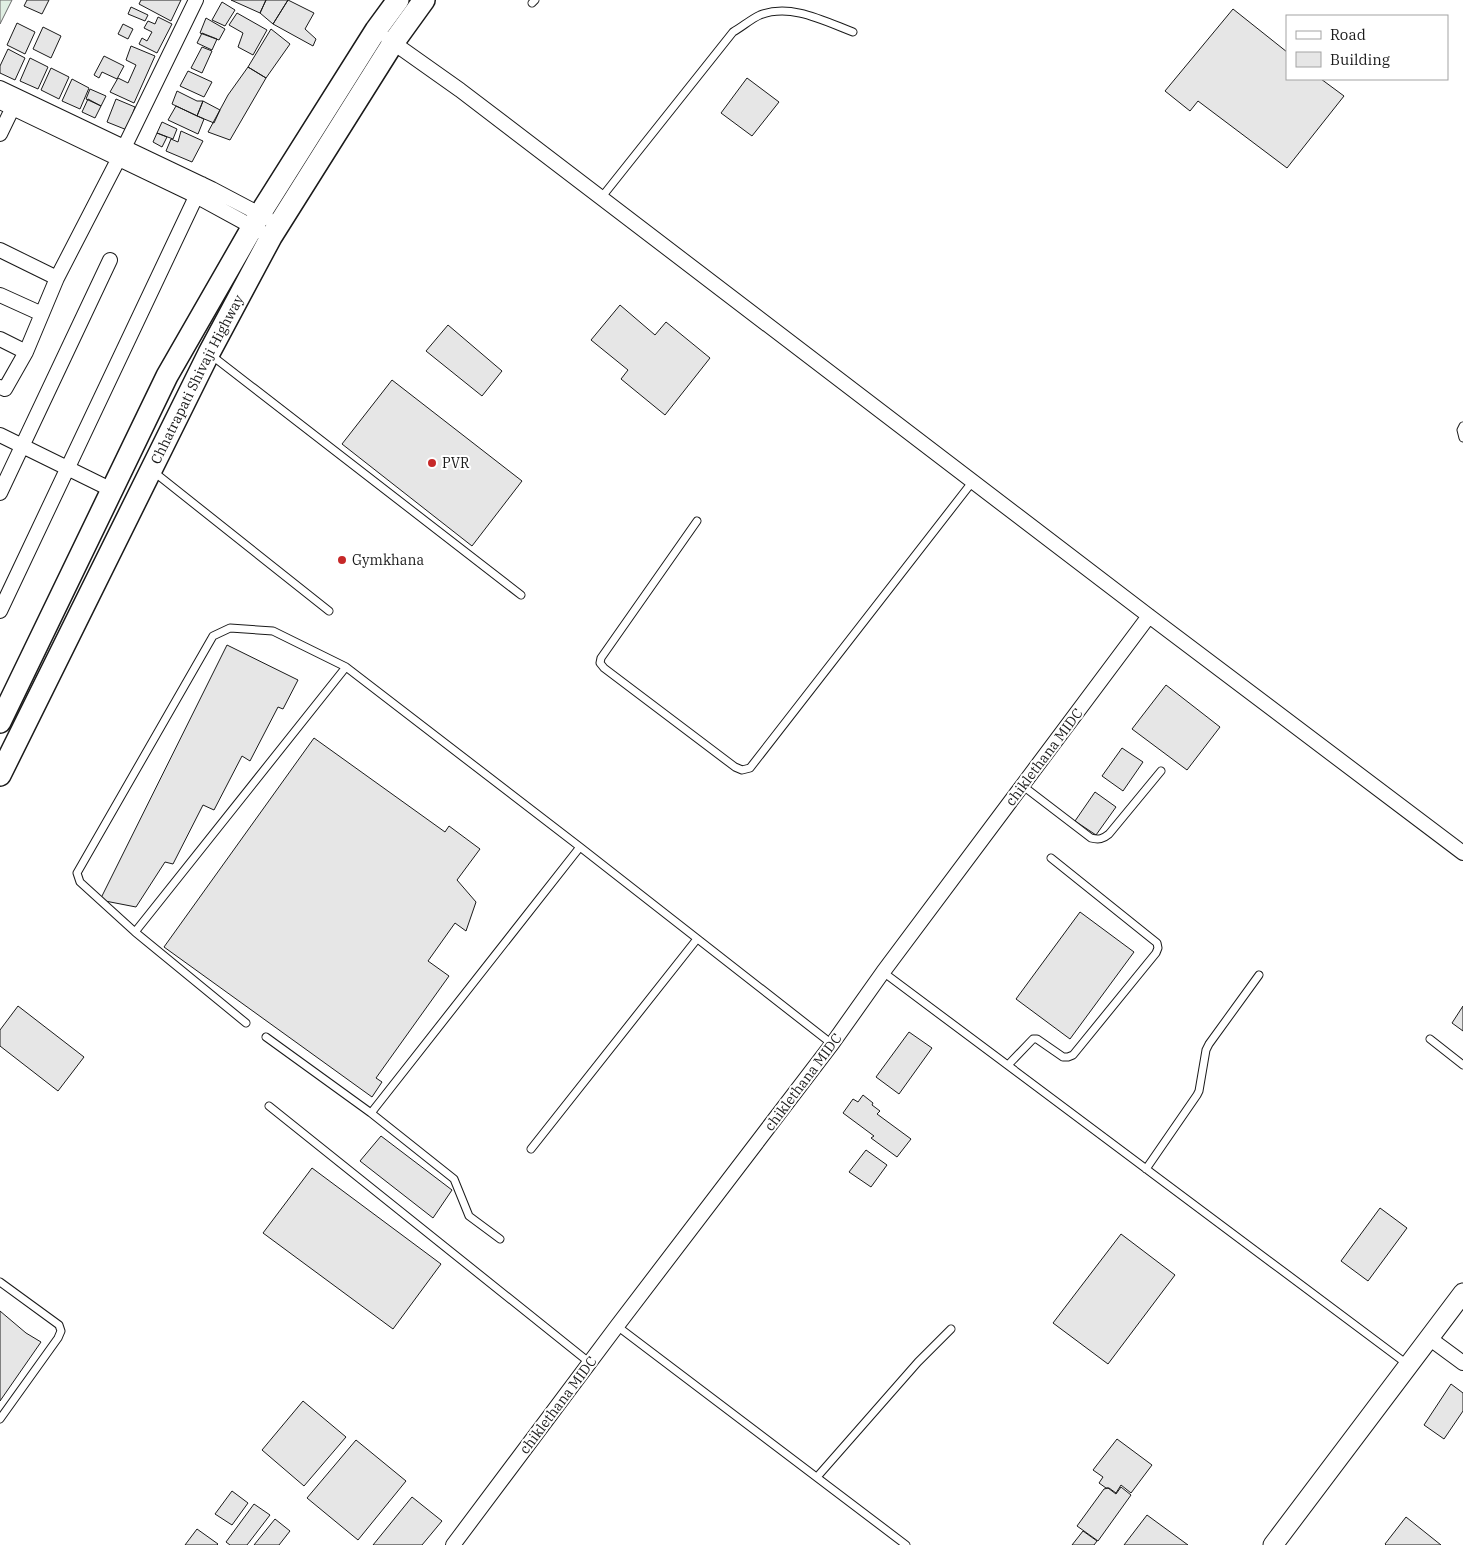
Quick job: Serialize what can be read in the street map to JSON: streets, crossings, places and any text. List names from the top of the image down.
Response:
{
  "streets": {
    "main road": ["Chhatrapati Shivaji Highway"],
    "street": ["chiklethana MIDC"]
  },
  "places": ["PVR", "Gymkhana"],
  "legend": ["Road", "Building"]
}
